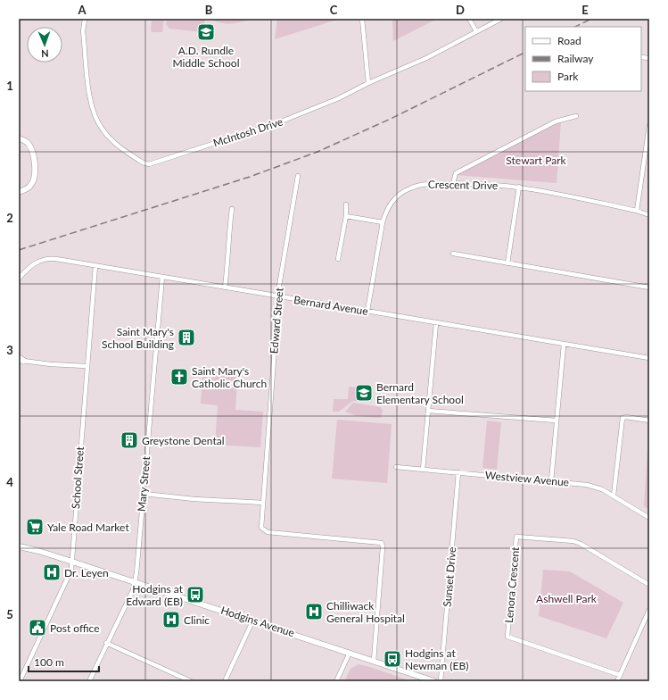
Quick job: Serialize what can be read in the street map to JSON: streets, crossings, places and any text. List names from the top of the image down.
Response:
{
  "streets": {
    "street": [
      "McIntosh Drive",
      "Crescent Drive",
      "Bernard Avenue",
      "Edward Street",
      "School Street",
      "Westview Avenue",
      "Mary Street",
      "Sunset Drive",
      "Lenora Crescent",
      "Hodgins Avenue"
    ]
  },
  "crossings": [
    ["Crescent Drive", "Bernard Avenue"],
    ["Bernard Avenue", "Edward Street"],
    ["Bernard Avenue", "School Street"],
    ["Bernard Avenue", "Mary Street"],
    ["Edward Street", "Hodgins Avenue"],
    ["School Street", "Hodgins Avenue"],
    ["Westview Avenue", "Sunset Drive"],
    ["Mary Street", "Hodgins Avenue"]
  ],
  "parks": ["Stewart Park", "Ashwell Park"],
  "places": {
    "school or university": ["A.D. Rundle Middle School", "Bernard Elementary School"],
    "building": ["Saint Mary's School Building", "Greystone Dental"],
    "church": ["Saint Mary's Catholic Church"],
    "supermarket": ["Yale Road Market"],
    "hospital": ["Dr. Leyen", "Chilliwack General Hospital", "Clinic"],
    "bus stop": ["Hodgins at Edward (EB)", "Hodgins at Newman (EB)"],
    "public building": ["Post office"]
  },
  "legend": ["Road", "Railway", "Park"],
  "scale_bar": "100 m",
  "north": "bottom",
  "grid": {
    "columns": [
      "A",
      "B",
      "C",
      "D",
      "E"
    ],
    "rows": [
      "1",
      "2",
      "3",
      "4",
      "5"
    ]
  }
}
